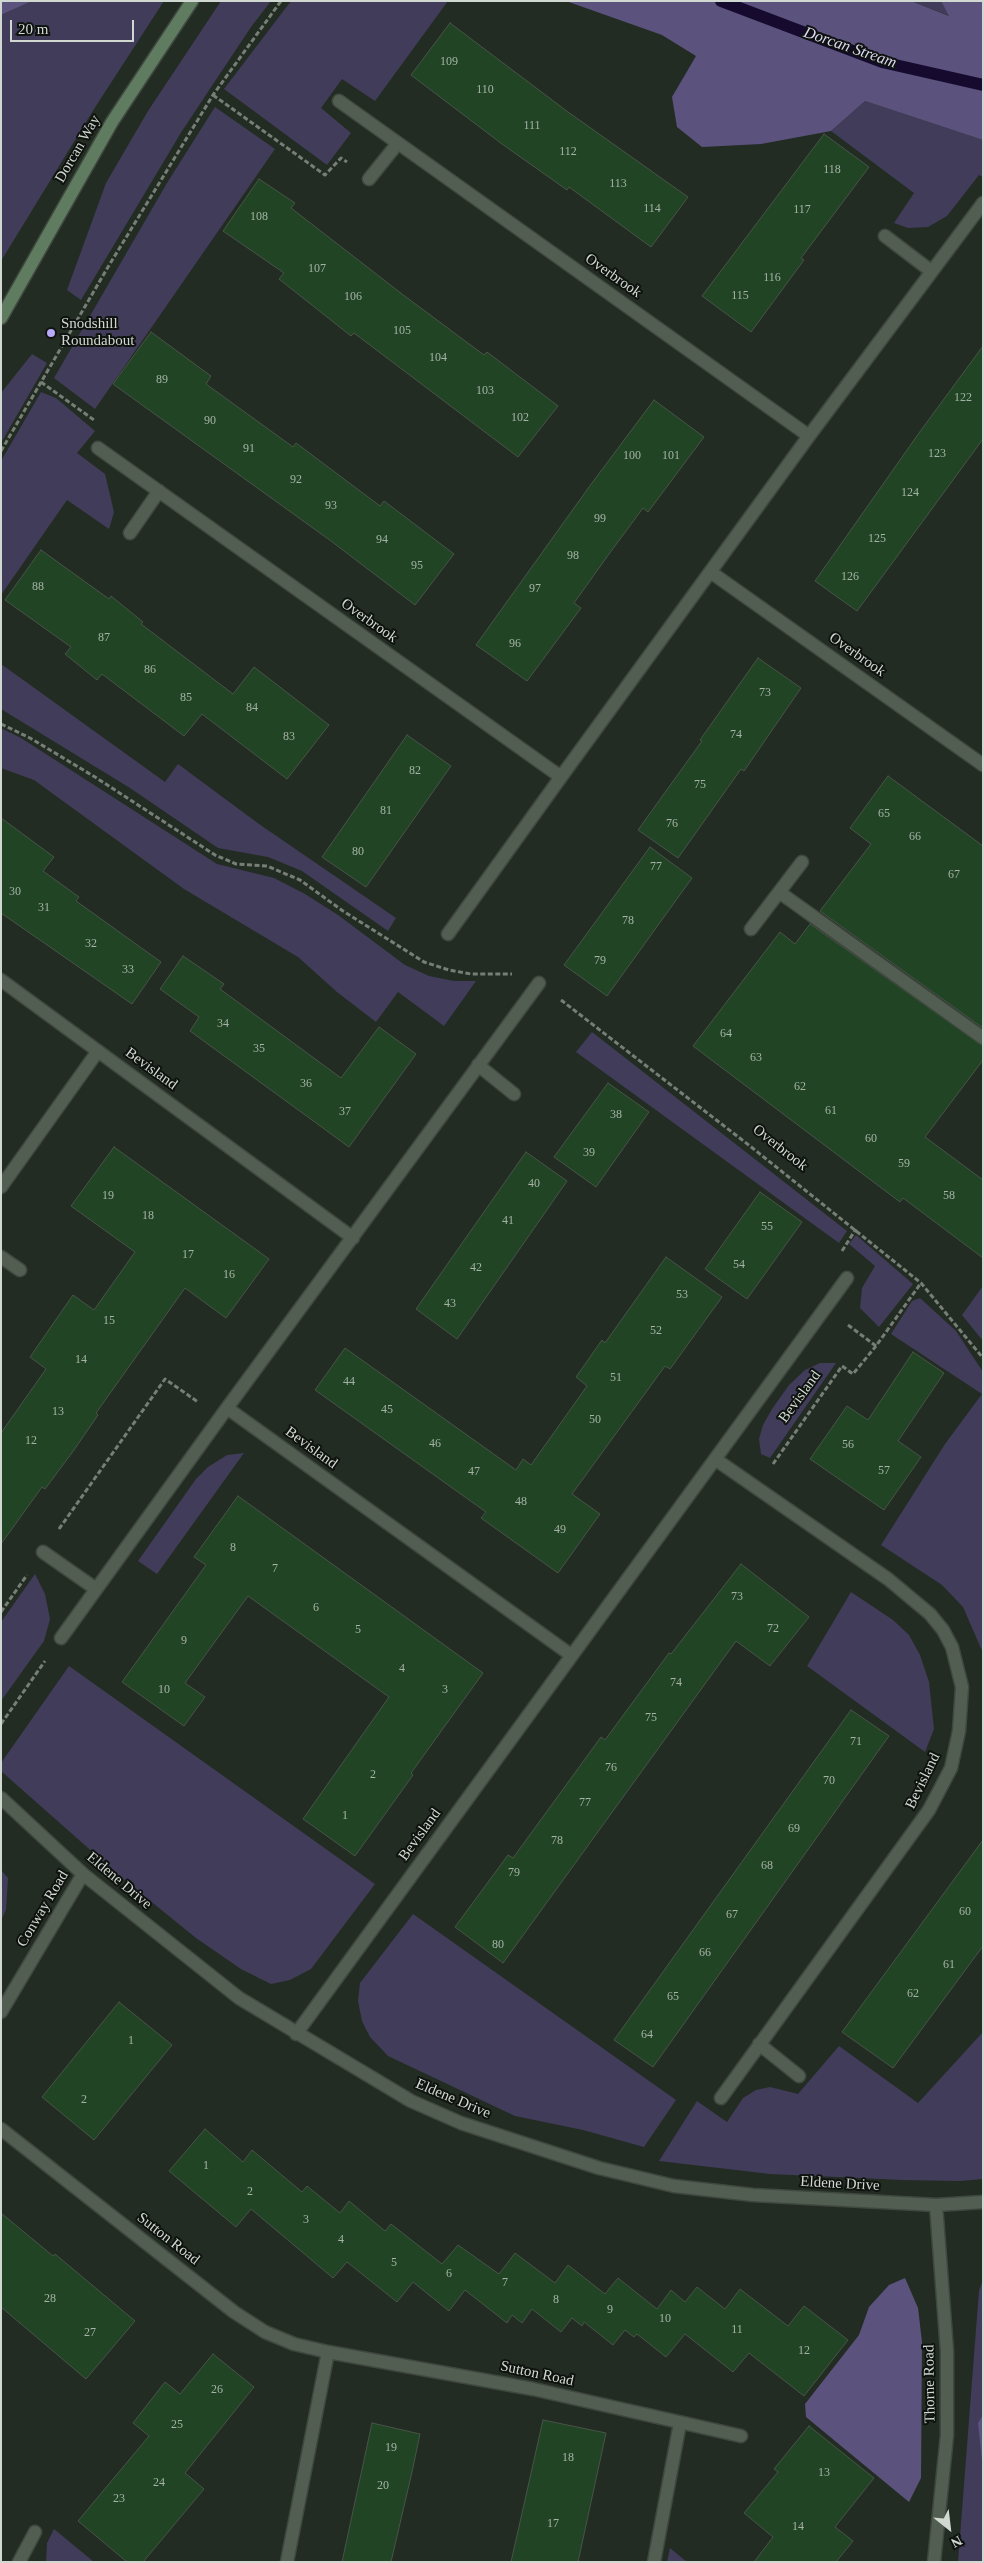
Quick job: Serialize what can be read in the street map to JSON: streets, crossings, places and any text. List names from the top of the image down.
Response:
{
  "streets": {
    "main road": ["Dorcan Way"],
    "street": [
      "Overbrook",
      "Bevisland",
      "Eldene Drive",
      "Conway Road",
      "Sutton Road",
      "Thorne Road"
    ]
  },
  "crossings": [
    ["Overbrook", "Bevisland"],
    ["Bevisland", "Eldene Drive"],
    ["Eldene Drive", "Conway Road"],
    ["Eldene Drive", "Thorne Road"]
  ],
  "water": ["Dorcan Stream"],
  "places": ["Snodshill Roundabout"],
  "house_numbers": [
    "109",
    "110",
    "111",
    "112",
    "118",
    "113",
    "114",
    "117",
    "108",
    "107",
    "116",
    "115",
    "106",
    "105",
    "104",
    "89",
    "103",
    "122",
    "102",
    "90",
    "91",
    "123",
    "100",
    "101",
    "92",
    "124",
    "93",
    "99",
    "125",
    "94",
    "98",
    "95",
    "126",
    "88",
    "97",
    "87",
    "96",
    "86",
    "73",
    "85",
    "84",
    "74",
    "83",
    "82",
    "75",
    "81",
    "65",
    "76",
    "66",
    "80",
    "77",
    "67",
    "30",
    "31",
    "78",
    "32",
    "79",
    "33",
    "34",
    "64",
    "35",
    "63",
    "36",
    "62",
    "61",
    "37",
    "38",
    "60",
    "39",
    "59",
    "40",
    "19",
    "58",
    "18",
    "41",
    "55",
    "17",
    "54",
    "42",
    "16",
    "53",
    "43",
    "15",
    "52",
    "14",
    "51",
    "44",
    "45",
    "13",
    "50",
    "12",
    "46",
    "56",
    "57",
    "47",
    "48",
    "49",
    "8",
    "7",
    "73",
    "6",
    "72",
    "5",
    "9",
    "4",
    "74",
    "10",
    "3",
    "75",
    "71",
    "76",
    "2",
    "70",
    "77",
    "1",
    "69",
    "78",
    "68",
    "79",
    "60",
    "67",
    "80",
    "66",
    "61",
    "62",
    "65",
    "64",
    "1",
    "2",
    "1",
    "2",
    "3",
    "4",
    "5",
    "6",
    "7",
    "28",
    "8",
    "9",
    "10",
    "11",
    "27",
    "12",
    "26",
    "25",
    "19",
    "18",
    "13",
    "24",
    "20",
    "23",
    "17",
    "14"
  ],
  "scale_bar": "20 m",
  "north": "bottom right"
}
